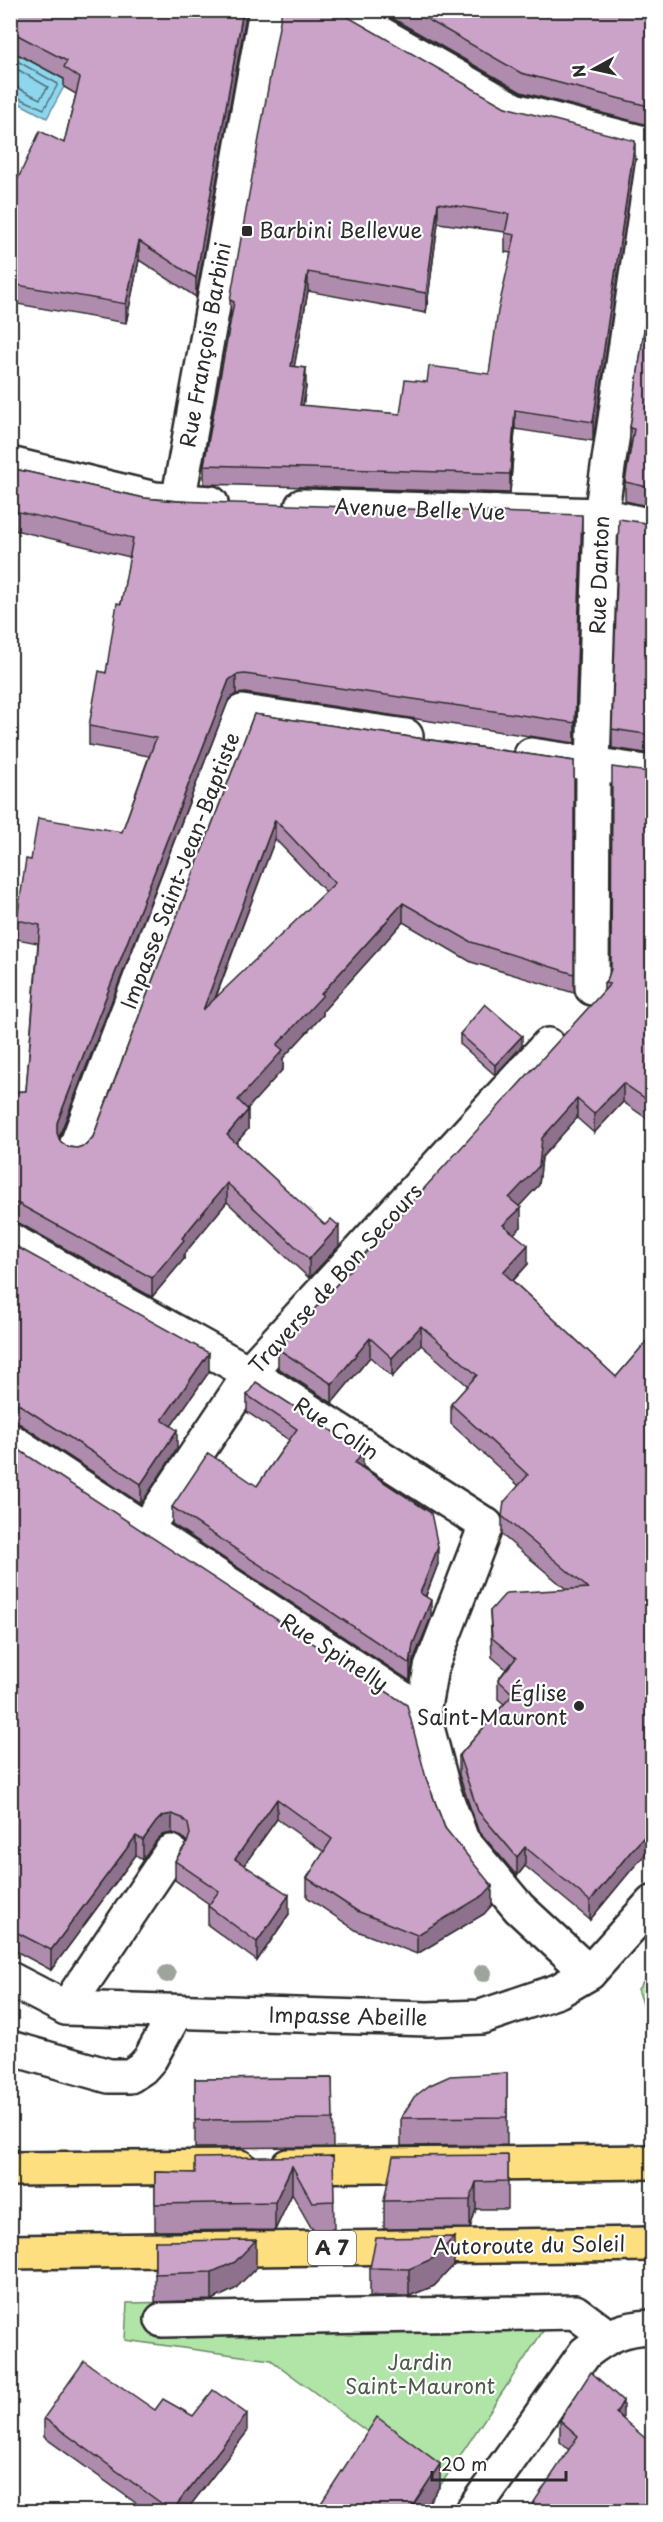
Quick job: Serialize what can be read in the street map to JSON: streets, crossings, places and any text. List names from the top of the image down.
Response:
{
  "streets": {
    "highway": ["Autoroute du Soleil", "A 7"],
    "street": [
      "Rue François Barbini",
      "Avenue Belle Vue",
      "Rue Danton",
      "Impasse Saint-Jean-Baptiste",
      "Traverse de Bon Secours",
      "Rue Colin",
      "Rue Spinelly",
      "Impasse Abeille"
    ]
  },
  "crossings": [
    ["Avenue Belle Vue", "Rue Danton"],
    ["Traverse de Bon Secours", "Rue Colin"],
    ["Traverse de Bon Secours", "Rue Spinelly"],
    ["Rue Colin", "Rue Spinelly"]
  ],
  "parks": ["Jardin Saint-Mauront"],
  "places": {
    "transit": ["Barbini Bellevue"],
    "other": ["Église Saint-Mauront"]
  },
  "scale_bar": "20 m",
  "north": "left"
}
